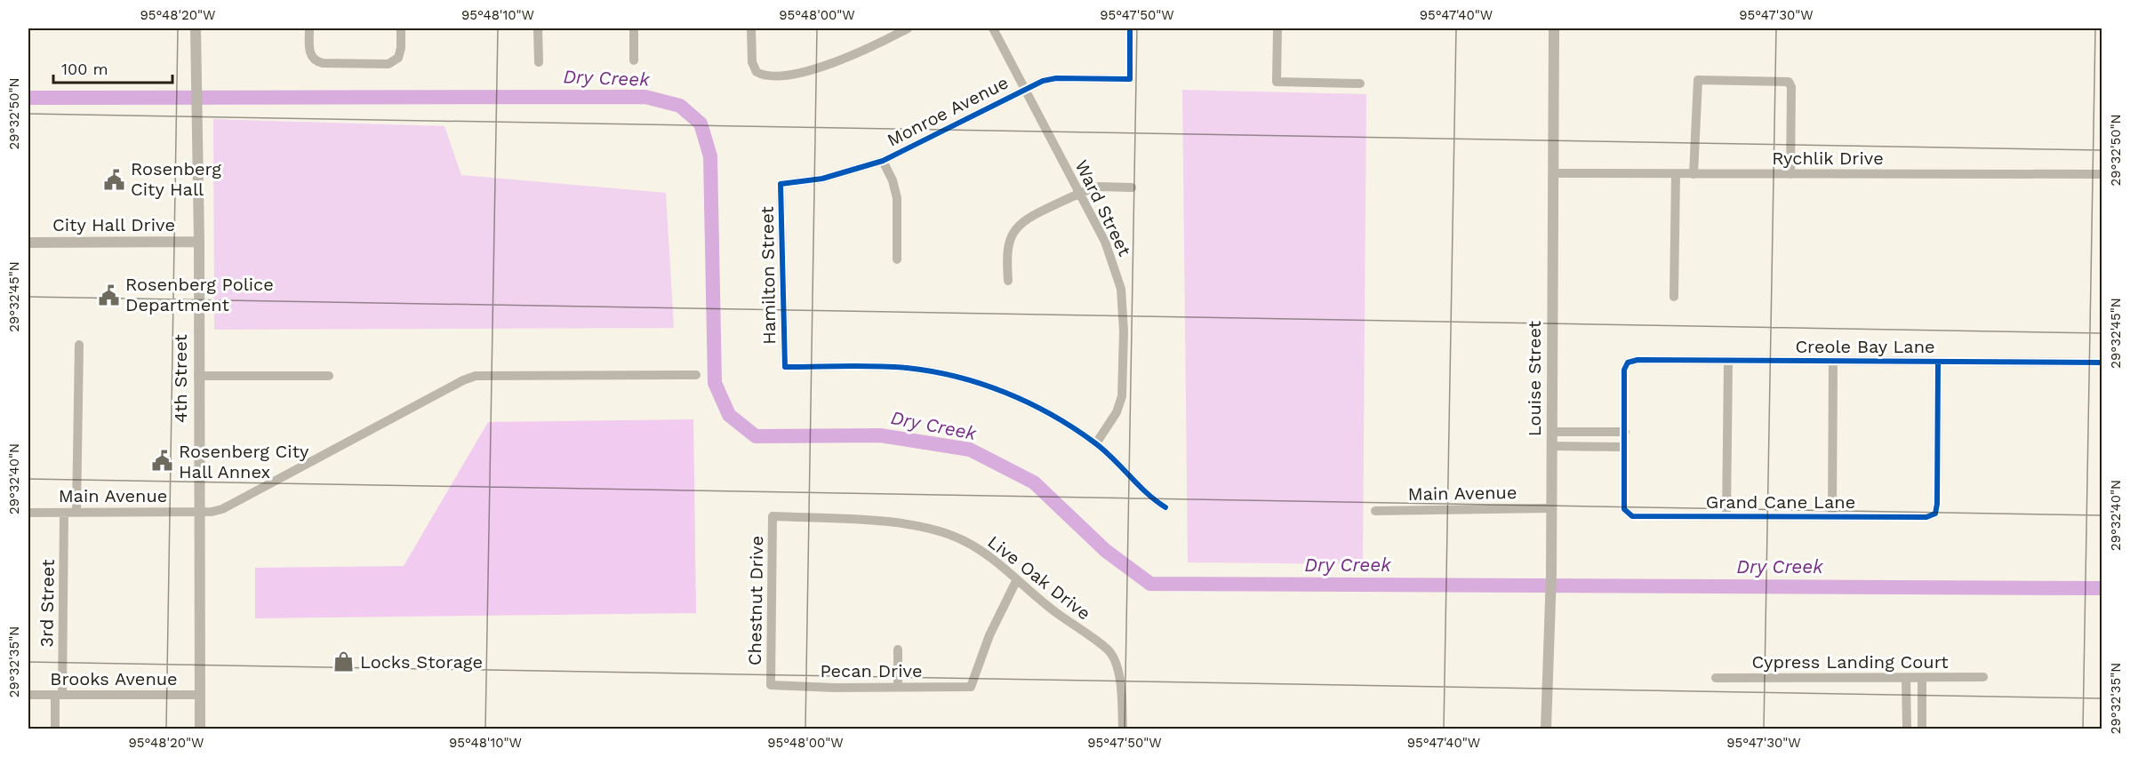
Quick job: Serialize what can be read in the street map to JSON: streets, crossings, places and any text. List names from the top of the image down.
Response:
{
  "streets": {
    "street": [
      "Monroe Avenue",
      "Rychlik Drive",
      "Ward Street",
      "City Hall Drive",
      "Hamilton Street",
      "Creole Bay Lane",
      "4th Street",
      "Louise Street",
      "Main Avenue",
      "Grand Cane Lane",
      "Live Oak Drive",
      "Chestnut Drive",
      "3rd Street",
      "Cypress Landing Court",
      "Pecan Drive",
      "Brooks Avenue"
    ]
  },
  "crossings": [
    ["Monroe Avenue", "Ward Street"],
    ["Monroe Avenue", "Hamilton Street"],
    ["Rychlik Drive", "Louise Street"],
    ["Ward Street", "Hamilton Street"],
    ["City Hall Drive", "4th Street"],
    ["Creole Bay Lane", "Grand Cane Lane"],
    ["4th Street", "Main Avenue"],
    ["4th Street", "Brooks Avenue"],
    ["Louise Street", "Main Avenue"],
    ["Main Avenue", "3rd Street"],
    ["Live Oak Drive", "Chestnut Drive"],
    ["Live Oak Drive", "Pecan Drive"],
    ["Chestnut Drive", "Pecan Drive"],
    ["3rd Street", "Brooks Avenue"]
  ],
  "water": ["Dry Creek"],
  "places": {
    "public building": ["Rosenberg City Hall", "Rosenberg Police Department", "Rosenberg City Hall Annex"],
    "shop": ["Locks Storage"]
  },
  "scale_bar": "100 m",
  "coordinates": [
    "95°48'20\"W",
    "95°48'10\"W",
    "95°48'00\"W",
    "95°47'50\"W",
    "95°47'40\"W",
    "95°47'30\"W",
    "29°32'50\"N",
    "29°32'45\"N",
    "29°32'40\"N",
    "29°32'35\"N"
  ]
}
